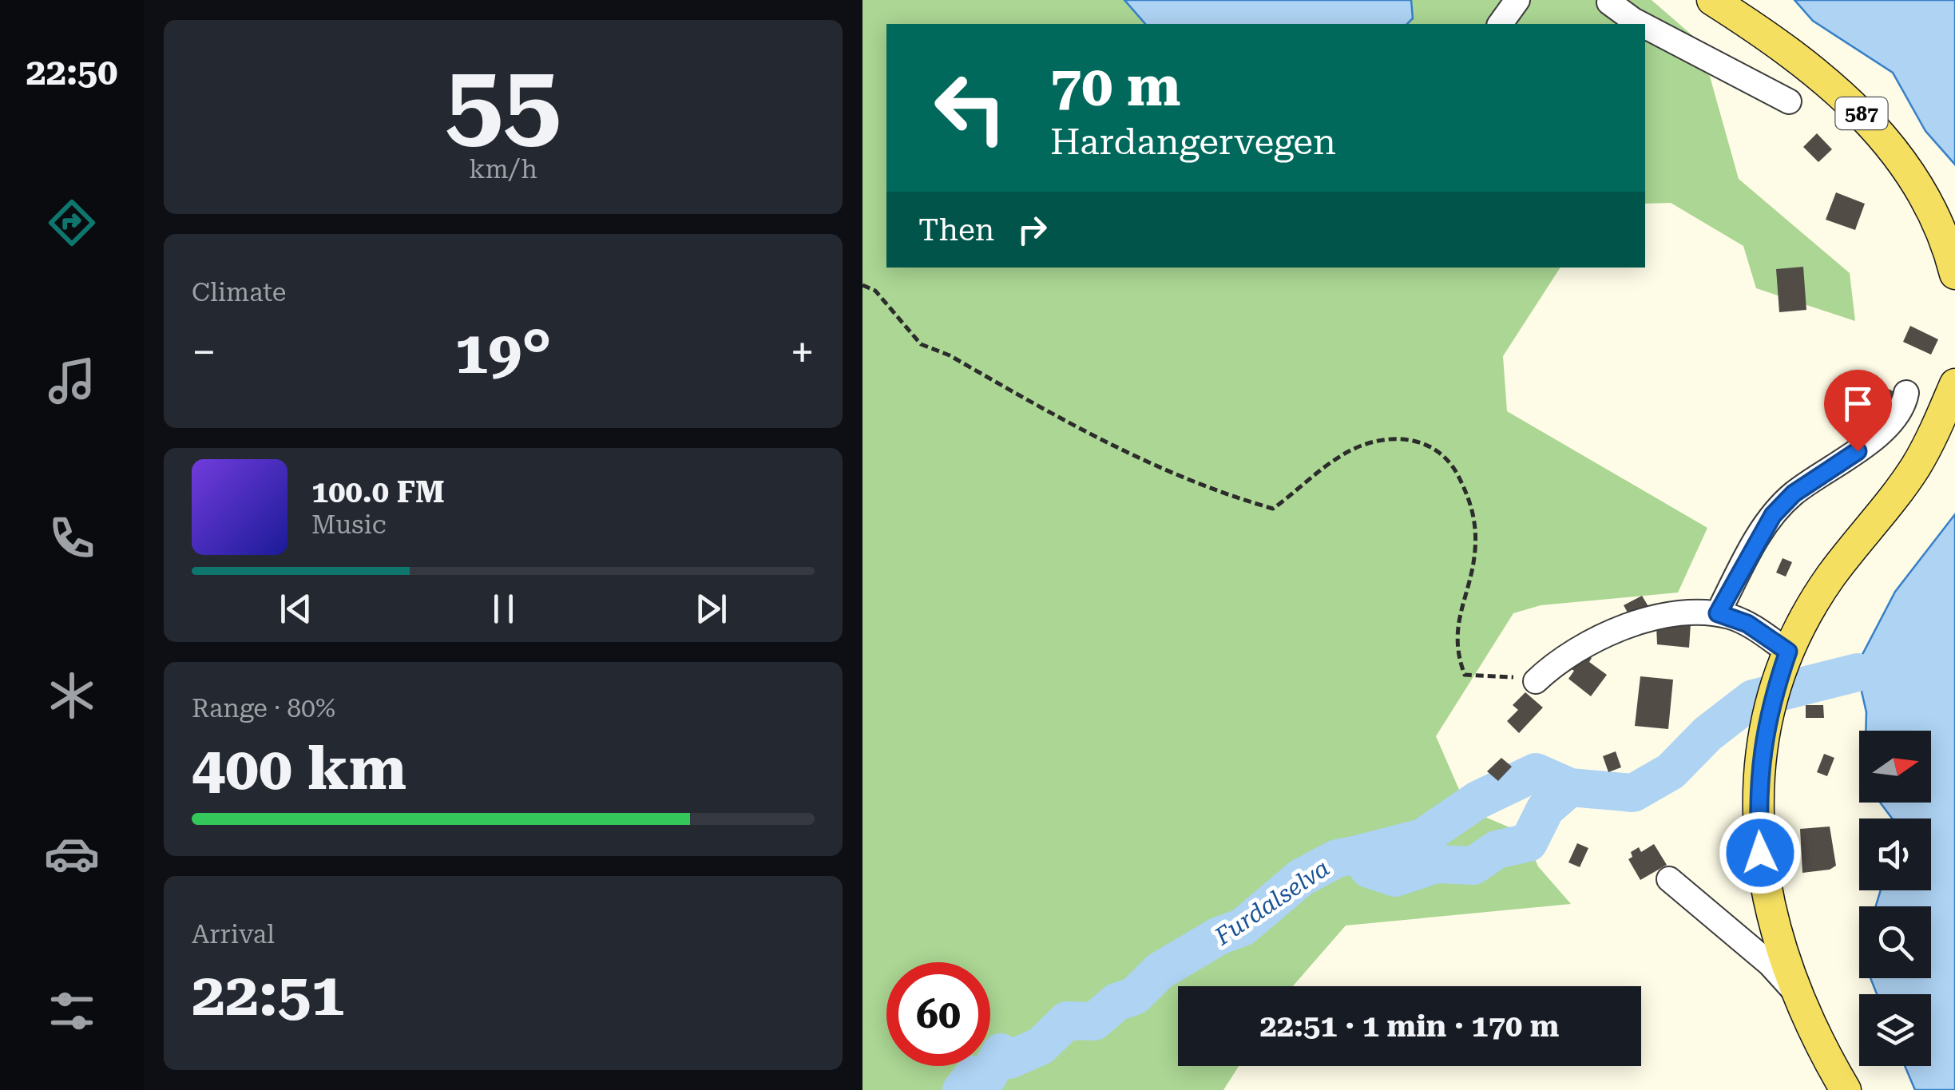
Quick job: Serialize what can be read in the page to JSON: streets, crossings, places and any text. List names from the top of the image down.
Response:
{
  "streets": {
    "main road": ["587"]
  },
  "water": ["Furdalselva"],
  "north": "right",
  "page": {
    "tabs": "22:50",
    "tile": [
      ["55", "km/h"],
      "Climate",
      ["Range · 80%", "400 km"],
      ["Arrival", "22:51"]
    ],
    "turn": ["70 m", "Hardangervegen"],
    "then": "Then",
    "heat": ["−", "19°", "+"],
    "song": ["100.0 FM", "Music"],
    "limit": "60",
    "trip": "22:51 · 1 min · 170 m"
  }
}
